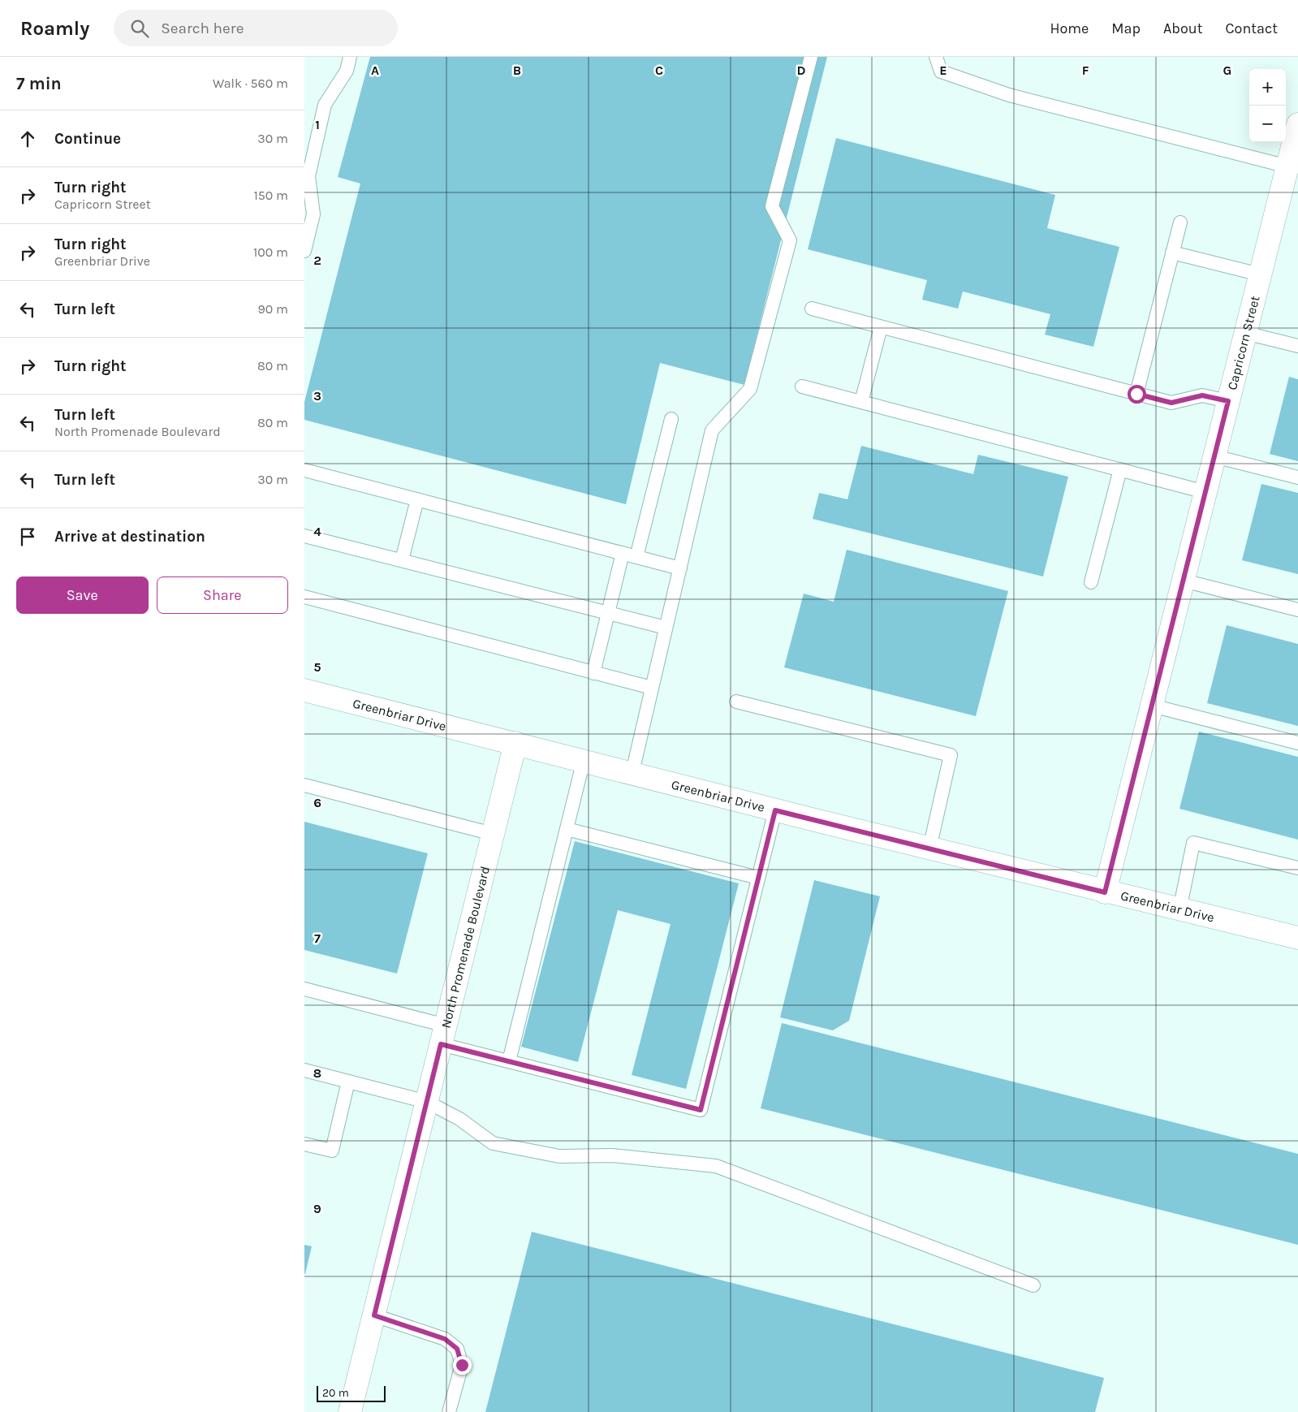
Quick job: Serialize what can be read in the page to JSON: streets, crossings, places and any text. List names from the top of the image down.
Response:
{
  "streets": {
    "street": ["Capricorn Street", "Greenbriar Drive", "North Promenade Boulevard"]
  },
  "crossings": [
    ["Capricorn Street", "Greenbriar Drive"],
    ["Greenbriar Drive", "North Promenade Boulevard"]
  ],
  "scale_bar": "20 m",
  "page": {
    "header": "Roamly",
    "search": "Search here",
    "nav": [
      "Home",
      "Map",
      "About",
      "Contact"
    ],
    "heading": ["7 min", "Walk · 560 m"],
    "map_buttons": ["+", "−"],
    "list": [
      ["Continue", "30 m"],
      ["Turn right", "Capricorn Street", "150 m"],
      ["Turn right", "Greenbriar Drive", "100 m"],
      ["Turn left", "90 m"],
      ["Turn right", "80 m"],
      ["Turn left", "North Promenade Boulevard", "80 m"],
      ["Turn left", "30 m"],
      "Arrive at destination"
    ],
    "buttons": ["Save", "Share"],
    "scale": "20 m"
  },
  "grid": {
    "columns": [
      "A",
      "B",
      "C",
      "D",
      "E",
      "F",
      "G"
    ],
    "rows": [
      "1",
      "2",
      "3",
      "4",
      "5",
      "6",
      "7",
      "8",
      "9"
    ]
  }
}
